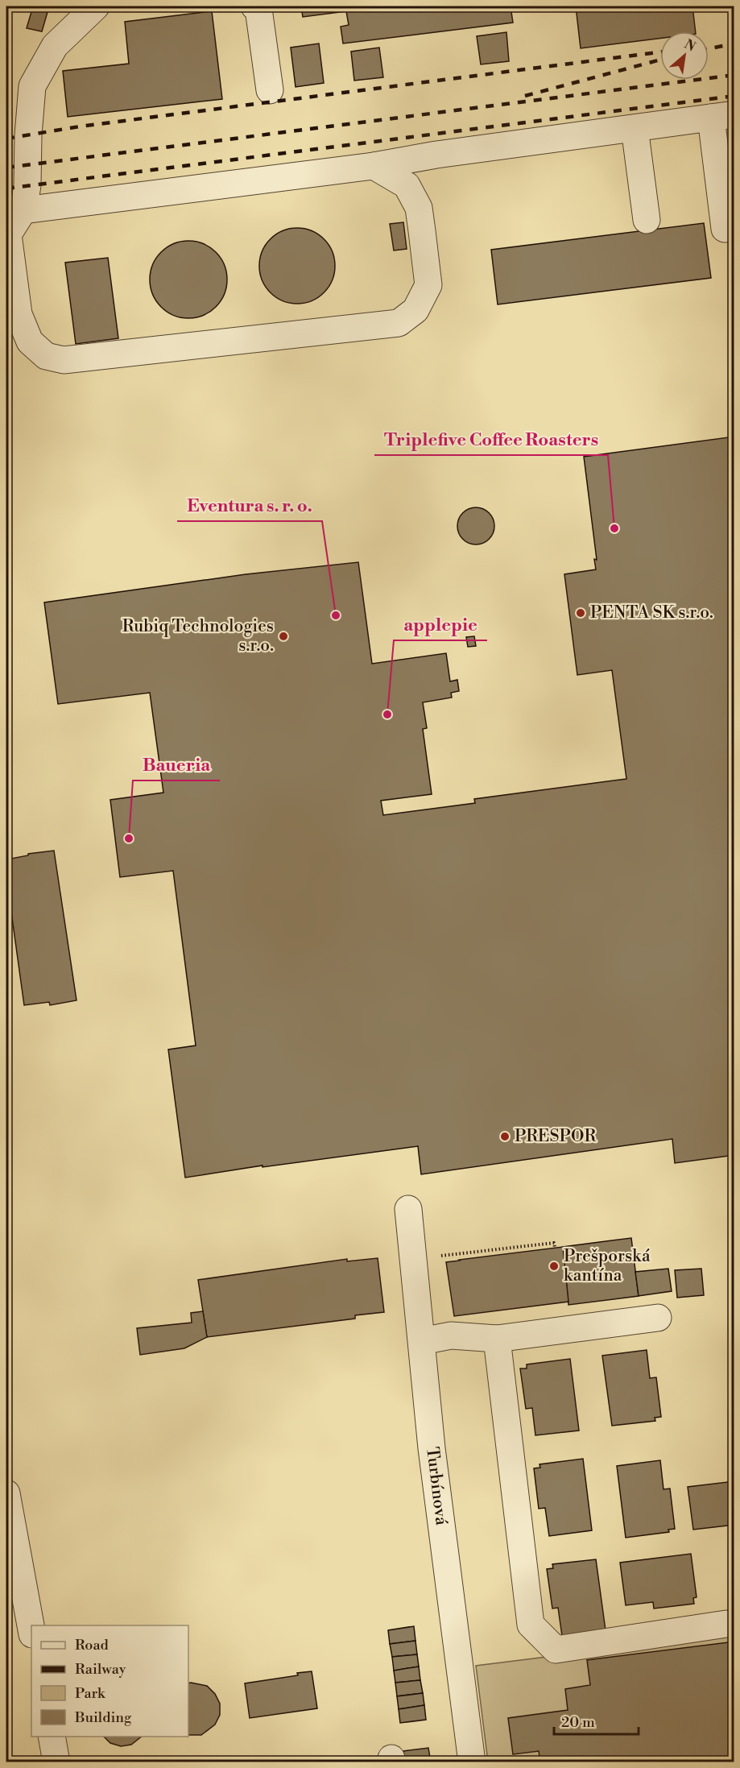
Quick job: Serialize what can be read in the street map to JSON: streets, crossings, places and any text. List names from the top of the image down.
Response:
{
  "streets": {
    "street": ["Turbínová"]
  },
  "places": [
    "Triplefive Coffee Roasters",
    "PENTA SK s.r.o.",
    "Eventura s. r. o.",
    "Rubiq Technologies s.r.o.",
    "applepie",
    "Baueria",
    "PRESPOR",
    "Prešporská kantína"
  ],
  "legend": [
    "Road",
    "Railway",
    "Park",
    "Building"
  ],
  "scale_bar": "20 m",
  "north": "top right"
}
